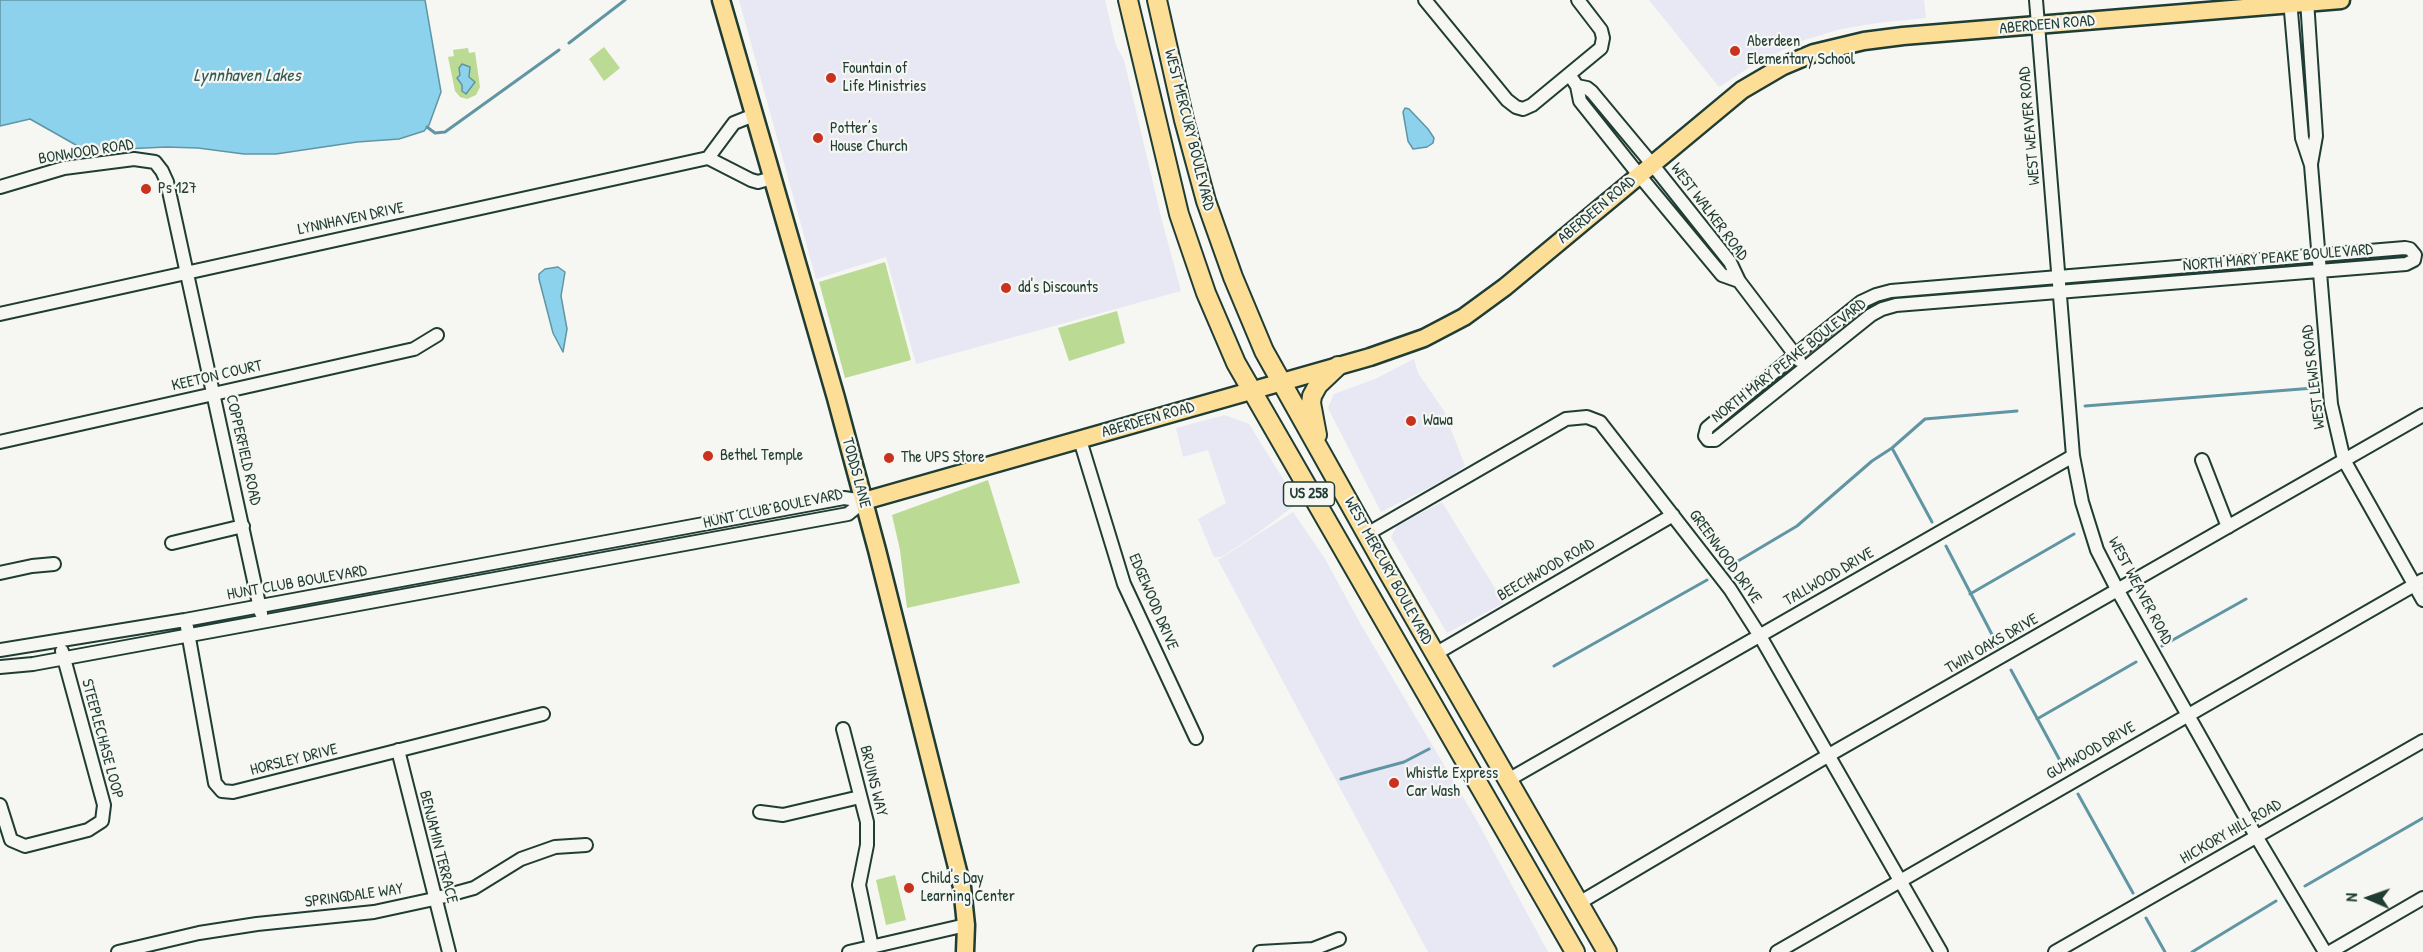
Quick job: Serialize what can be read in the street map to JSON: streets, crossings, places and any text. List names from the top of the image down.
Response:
{
  "streets": {
    "highway": ["WEST MERCURY BOULEVARD", "US 258"],
    "main road": ["ABERDEEN ROAD", "TODDS LANE"],
    "street": [
      "WEST WEAVER ROAD",
      "BONWOOD ROAD",
      "WEST WALKER ROAD",
      "LYNNHAVEN DRIVE",
      "NORTH MARY PEAKE BOULEVARD",
      "KEETON COURT",
      "WEST LEWIS ROAD",
      "COPPERFIELD ROAD",
      "HUNT CLUB BOULEVARD",
      "GREENWOOD DRIVE",
      "BEECHWOOD ROAD",
      "TALLWOOD DRIVE",
      "EDGEWOOD DRIVE",
      "TWIN OAKS DRIVE",
      "STEEPLECHASE LOOP",
      "GUMWOOD DRIVE",
      "HORSLEY DRIVE",
      "BRUINS WAY",
      "HICKORY HILL ROAD",
      "BENJAMIN TERRACE",
      "SPRINGDALE WAY"
    ]
  },
  "crossings": [
    ["ABERDEEN ROAD", "WEST WEAVER ROAD"],
    ["ABERDEEN ROAD", "WEST MERCURY BOULEVARD"],
    ["ABERDEEN ROAD", "WEST WALKER ROAD"],
    ["ABERDEEN ROAD", "WEST LEWIS ROAD"],
    ["ABERDEEN ROAD", "TODDS LANE"],
    ["ABERDEEN ROAD", "HUNT CLUB BOULEVARD"],
    ["ABERDEEN ROAD", "EDGEWOOD DRIVE"],
    ["WEST WEAVER ROAD", "NORTH MARY PEAKE BOULEVARD"],
    ["WEST WEAVER ROAD", "TALLWOOD DRIVE"],
    ["WEST WEAVER ROAD", "TWIN OAKS DRIVE"],
    ["WEST WEAVER ROAD", "GUMWOOD DRIVE"],
    ["WEST WEAVER ROAD", "HICKORY HILL ROAD"],
    ["WEST MERCURY BOULEVARD", "GREENWOOD DRIVE"],
    ["WEST MERCURY BOULEVARD", "BEECHWOOD ROAD"],
    ["WEST MERCURY BOULEVARD", "TALLWOOD DRIVE"],
    ["WEST MERCURY BOULEVARD", "TWIN OAKS DRIVE"],
    ["BONWOOD ROAD", "COPPERFIELD ROAD"],
    ["WEST WALKER ROAD", "NORTH MARY PEAKE BOULEVARD"],
    ["LYNNHAVEN DRIVE", "COPPERFIELD ROAD"],
    ["NORTH MARY PEAKE BOULEVARD", "WEST LEWIS ROAD"],
    ["KEETON COURT", "COPPERFIELD ROAD"],
    ["WEST LEWIS ROAD", "TWIN OAKS DRIVE"],
    ["WEST LEWIS ROAD", "GUMWOOD DRIVE"],
    ["COPPERFIELD ROAD", "HUNT CLUB BOULEVARD"],
    ["TODDS LANE", "HUNT CLUB BOULEVARD"],
    ["HUNT CLUB BOULEVARD", "STEEPLECHASE LOOP"],
    ["HUNT CLUB BOULEVARD", "HORSLEY DRIVE"],
    ["GREENWOOD DRIVE", "BEECHWOOD ROAD"],
    ["GREENWOOD DRIVE", "TALLWOOD DRIVE"],
    ["GREENWOOD DRIVE", "TWIN OAKS DRIVE"],
    ["GREENWOOD DRIVE", "GUMWOOD DRIVE"],
    ["HORSLEY DRIVE", "BENJAMIN TERRACE"],
    ["BENJAMIN TERRACE", "SPRINGDALE WAY"]
  ],
  "water": ["Lynnhaven Lakes"],
  "places": [
    "Aberdeen Elementary School",
    "Fountain of Life Ministries",
    "Potter’s House Church",
    "Ps 127",
    "dd's Discounts",
    "Wawa",
    "Bethel Temple",
    "The UPS Store",
    "Whistle Express Car Wash",
    "Child's Day Learning Center"
  ],
  "north": "left"
}
